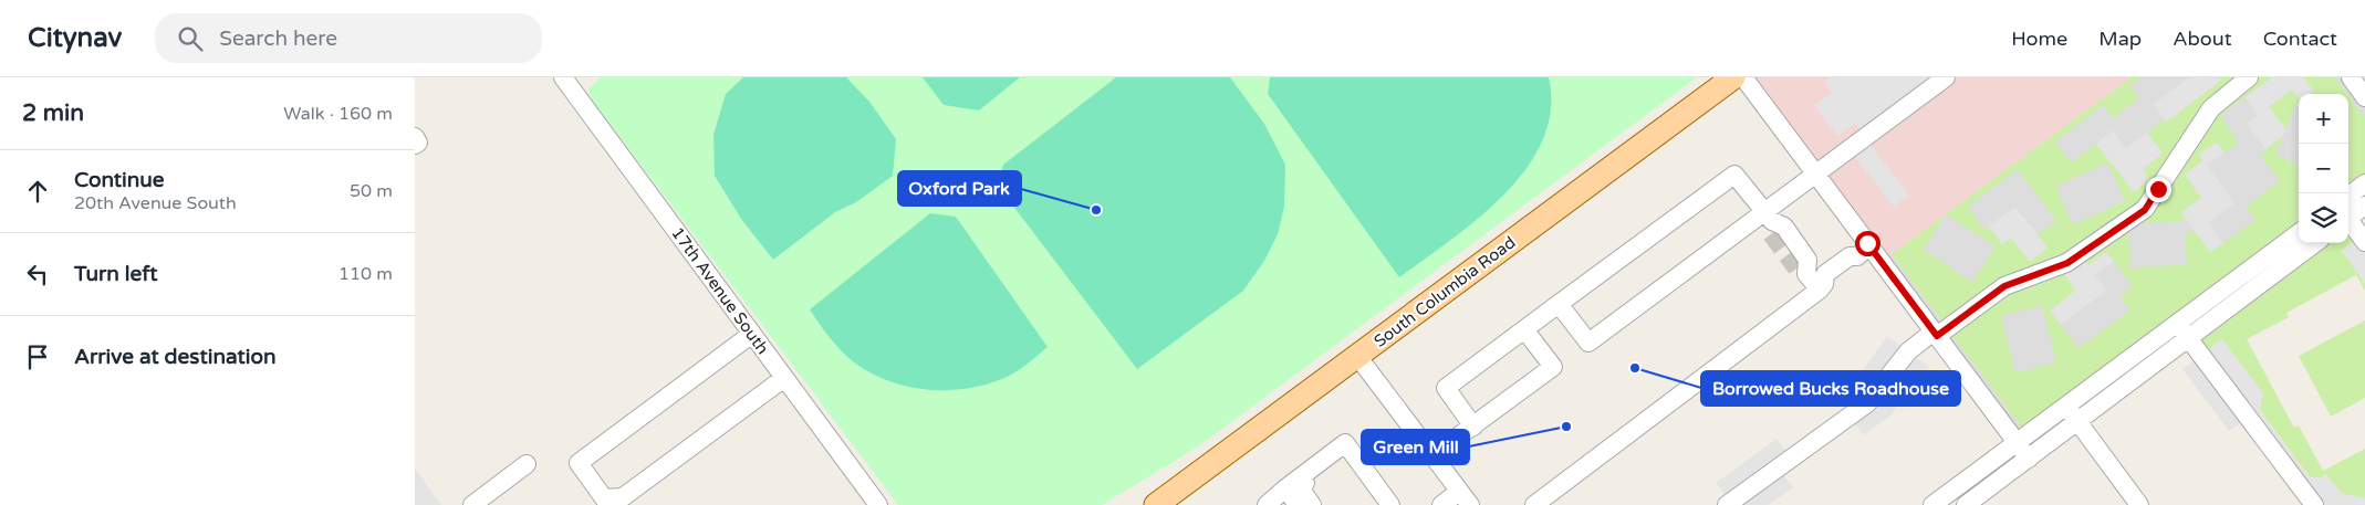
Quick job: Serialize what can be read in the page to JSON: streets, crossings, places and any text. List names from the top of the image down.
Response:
{
  "streets": {
    "main road": ["South Columbia Road"],
    "street": ["17th Avenue South"]
  },
  "places": ["Oxford Park", "Borrowed Bucks Roadhouse", "Green Mill"],
  "page": {
    "header": "Citynav",
    "search": "Search here",
    "nav": [
      "Home",
      "Map",
      "About",
      "Contact"
    ],
    "heading": ["2 min", "Walk · 160 m"],
    "map_buttons": ["+", "−"],
    "list": [
      ["Continue", "20th Avenue South", "50 m"],
      ["Turn left", "110 m"],
      "Arrive at destination"
    ]
  }
}
